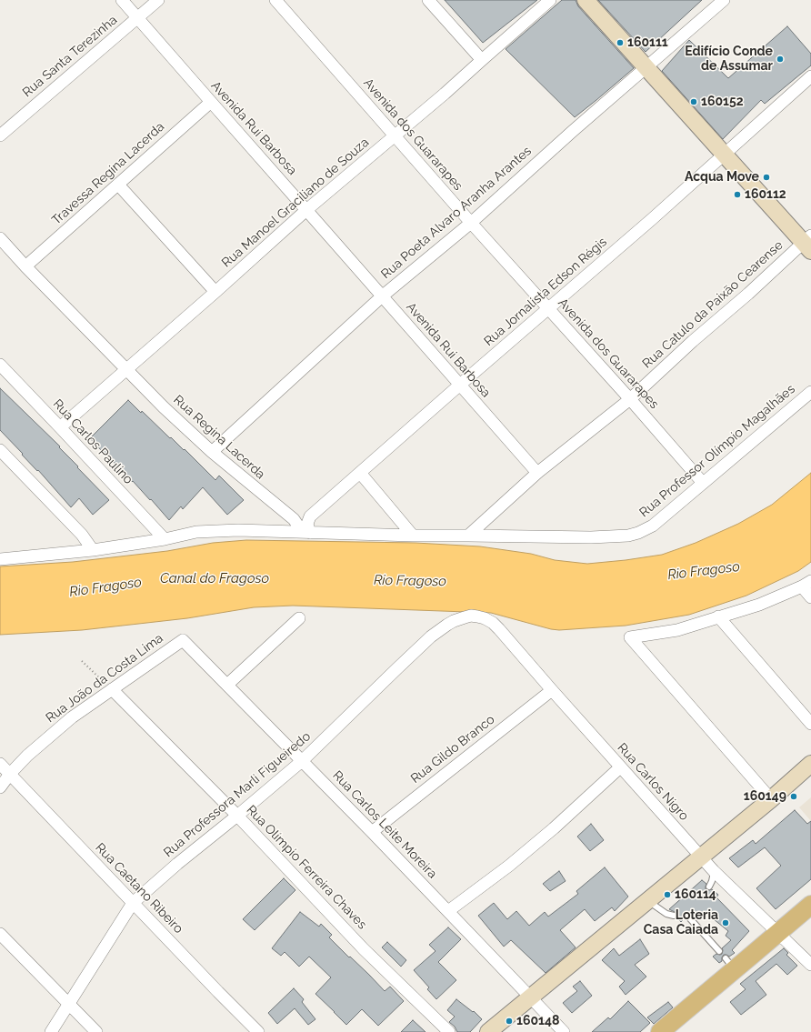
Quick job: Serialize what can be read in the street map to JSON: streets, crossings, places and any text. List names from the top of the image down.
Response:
{
  "streets": {
    "street": [
      "Rua Santa Terezinha",
      "Avenida Rui Barbosa",
      "Avenida dos Guararapes",
      "Travessa Regina Lacerda",
      "Rua Manoel Graciliano de Souza",
      "Rua Poeta Alvaro Aranha Arantes",
      "Rua Jornalista Edson Régis",
      "Rua Catulo da Paixão Cearense",
      "Rua Regina Lacerda",
      "Rua Carlos Paulino",
      "Rua Professor Olímpio Magalhães",
      "Rua João da Costa Lima",
      "Rua Gildo Branco",
      "Rua Carlos Nigro",
      "Rua Professora Marli Figueiredo",
      "Rua Carlos Leite Moreira",
      "Rua Olímpio Ferreira Chaves",
      "Rua Caetano Ribeiro"
    ]
  },
  "crossings": [
    ["Rua Santa Terezinha", "Avenida Rui Barbosa"],
    ["Avenida Rui Barbosa", "Travessa Regina Lacerda"],
    ["Avenida Rui Barbosa", "Rua Manoel Graciliano de Souza"],
    ["Avenida Rui Barbosa", "Rua Poeta Alvaro Aranha Arantes"],
    ["Avenida Rui Barbosa", "Rua Jornalista Edson Régis"],
    ["Avenida Rui Barbosa", "Rua Catulo da Paixão Cearense"],
    ["Avenida dos Guararapes", "Rua Manoel Graciliano de Souza"],
    ["Avenida dos Guararapes", "Rua Poeta Alvaro Aranha Arantes"],
    ["Avenida dos Guararapes", "Rua Jornalista Edson Régis"],
    ["Avenida dos Guararapes", "Rua Catulo da Paixão Cearense"],
    ["Avenida dos Guararapes", "Rua Professor Olímpio Magalhães"],
    ["Travessa Regina Lacerda", "Rua Regina Lacerda"],
    ["Rua Manoel Graciliano de Souza", "Rua Regina Lacerda"],
    ["Rua Manoel Graciliano de Souza", "Rua Carlos Paulino"],
    ["Rua Poeta Alvaro Aranha Arantes", "Rua Regina Lacerda"],
    ["Rua Catulo da Paixão Cearense", "Rua Professor Olímpio Magalhães"],
    ["Rua João da Costa Lima", "Rua Carlos Leite Moreira"],
    ["Rua João da Costa Lima", "Rua Olímpio Ferreira Chaves"],
    ["Rua João da Costa Lima", "Rua Caetano Ribeiro"],
    ["Rua Gildo Branco", "Rua Carlos Nigro"],
    ["Rua Gildo Branco", "Rua Carlos Leite Moreira"],
    ["Rua Carlos Nigro", "Rua Professora Marli Figueiredo"],
    ["Rua Professora Marli Figueiredo", "Rua Carlos Leite Moreira"],
    ["Rua Professora Marli Figueiredo", "Rua Olímpio Ferreira Chaves"],
    ["Rua Professora Marli Figueiredo", "Rua Caetano Ribeiro"]
  ],
  "water": ["Rio Fragoso", "Canal do Fragoso"],
  "places": [
    "160111",
    "Edifício Conde de Assumar",
    "160152",
    "Acqua Move",
    "160112",
    "160149",
    "160114",
    "Loteria Casa Caiada",
    "160148"
  ]
}
